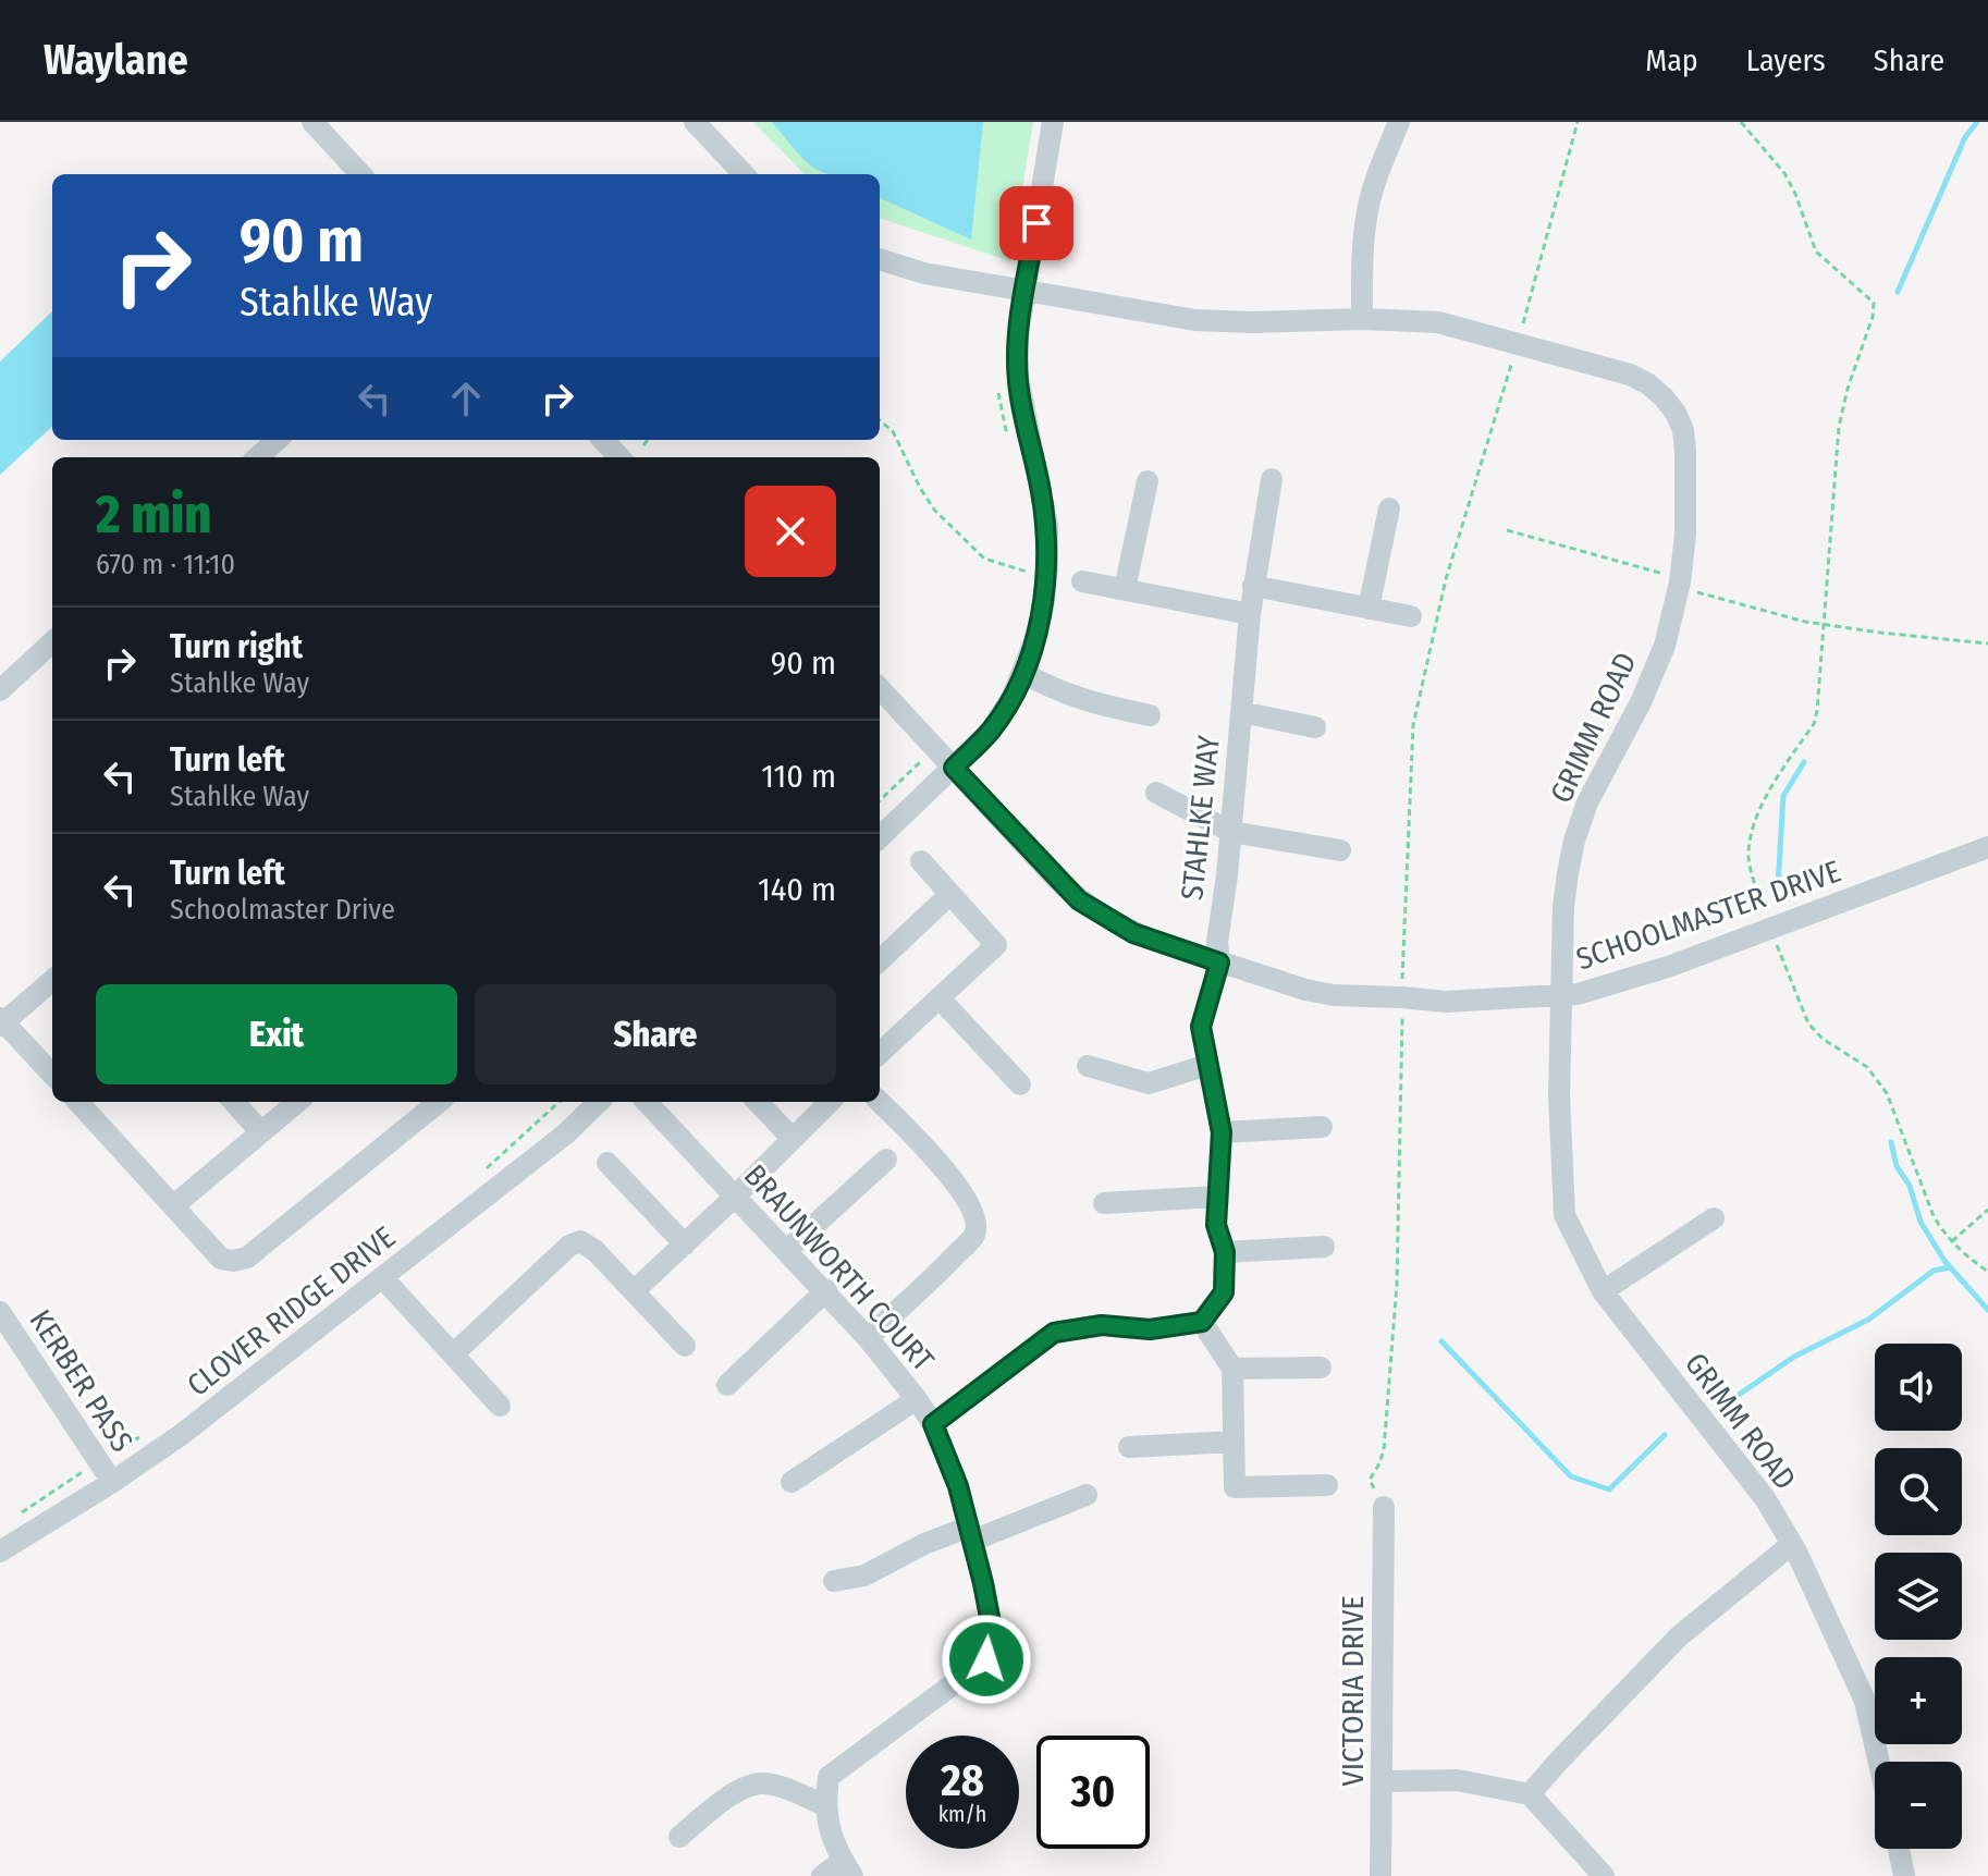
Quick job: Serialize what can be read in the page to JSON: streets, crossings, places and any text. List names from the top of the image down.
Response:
{
  "streets": {
    "street": [
      "GRIMM ROAD",
      "STAHLKE WAY",
      "SCHOOLMASTER DRIVE",
      "BRAUNWORTH COURT",
      "CLOVER RIDGE DRIVE",
      "KERBER PASS",
      "VICTORIA DRIVE"
    ]
  },
  "crossings": [
    ["GRIMM ROAD", "SCHOOLMASTER DRIVE"],
    ["STAHLKE WAY", "SCHOOLMASTER DRIVE"],
    ["CLOVER RIDGE DRIVE", "KERBER PASS"]
  ],
  "page": {
    "header": "Waylane",
    "nav": ["Map", "Layers", "Share"],
    "turn": ["90 m", "Stahlke Way"],
    "heading": ["2 min", "670 m · 11:10"],
    "list": [
      {
        "name": "Turn right",
        "note": "Stahlke Way",
        "value": "90 m"
      },
      {
        "name": "Turn left",
        "note": "Stahlke Way",
        "value": "110 m"
      },
      {
        "name": "Turn left",
        "note": "Schoolmaster Drive",
        "value": "140 m"
      }
    ],
    "buttons": ["Exit", "Share"],
    "map_buttons": ["+", "−"],
    "speed": "28 km/h",
    "limit": "30"
  }
}
